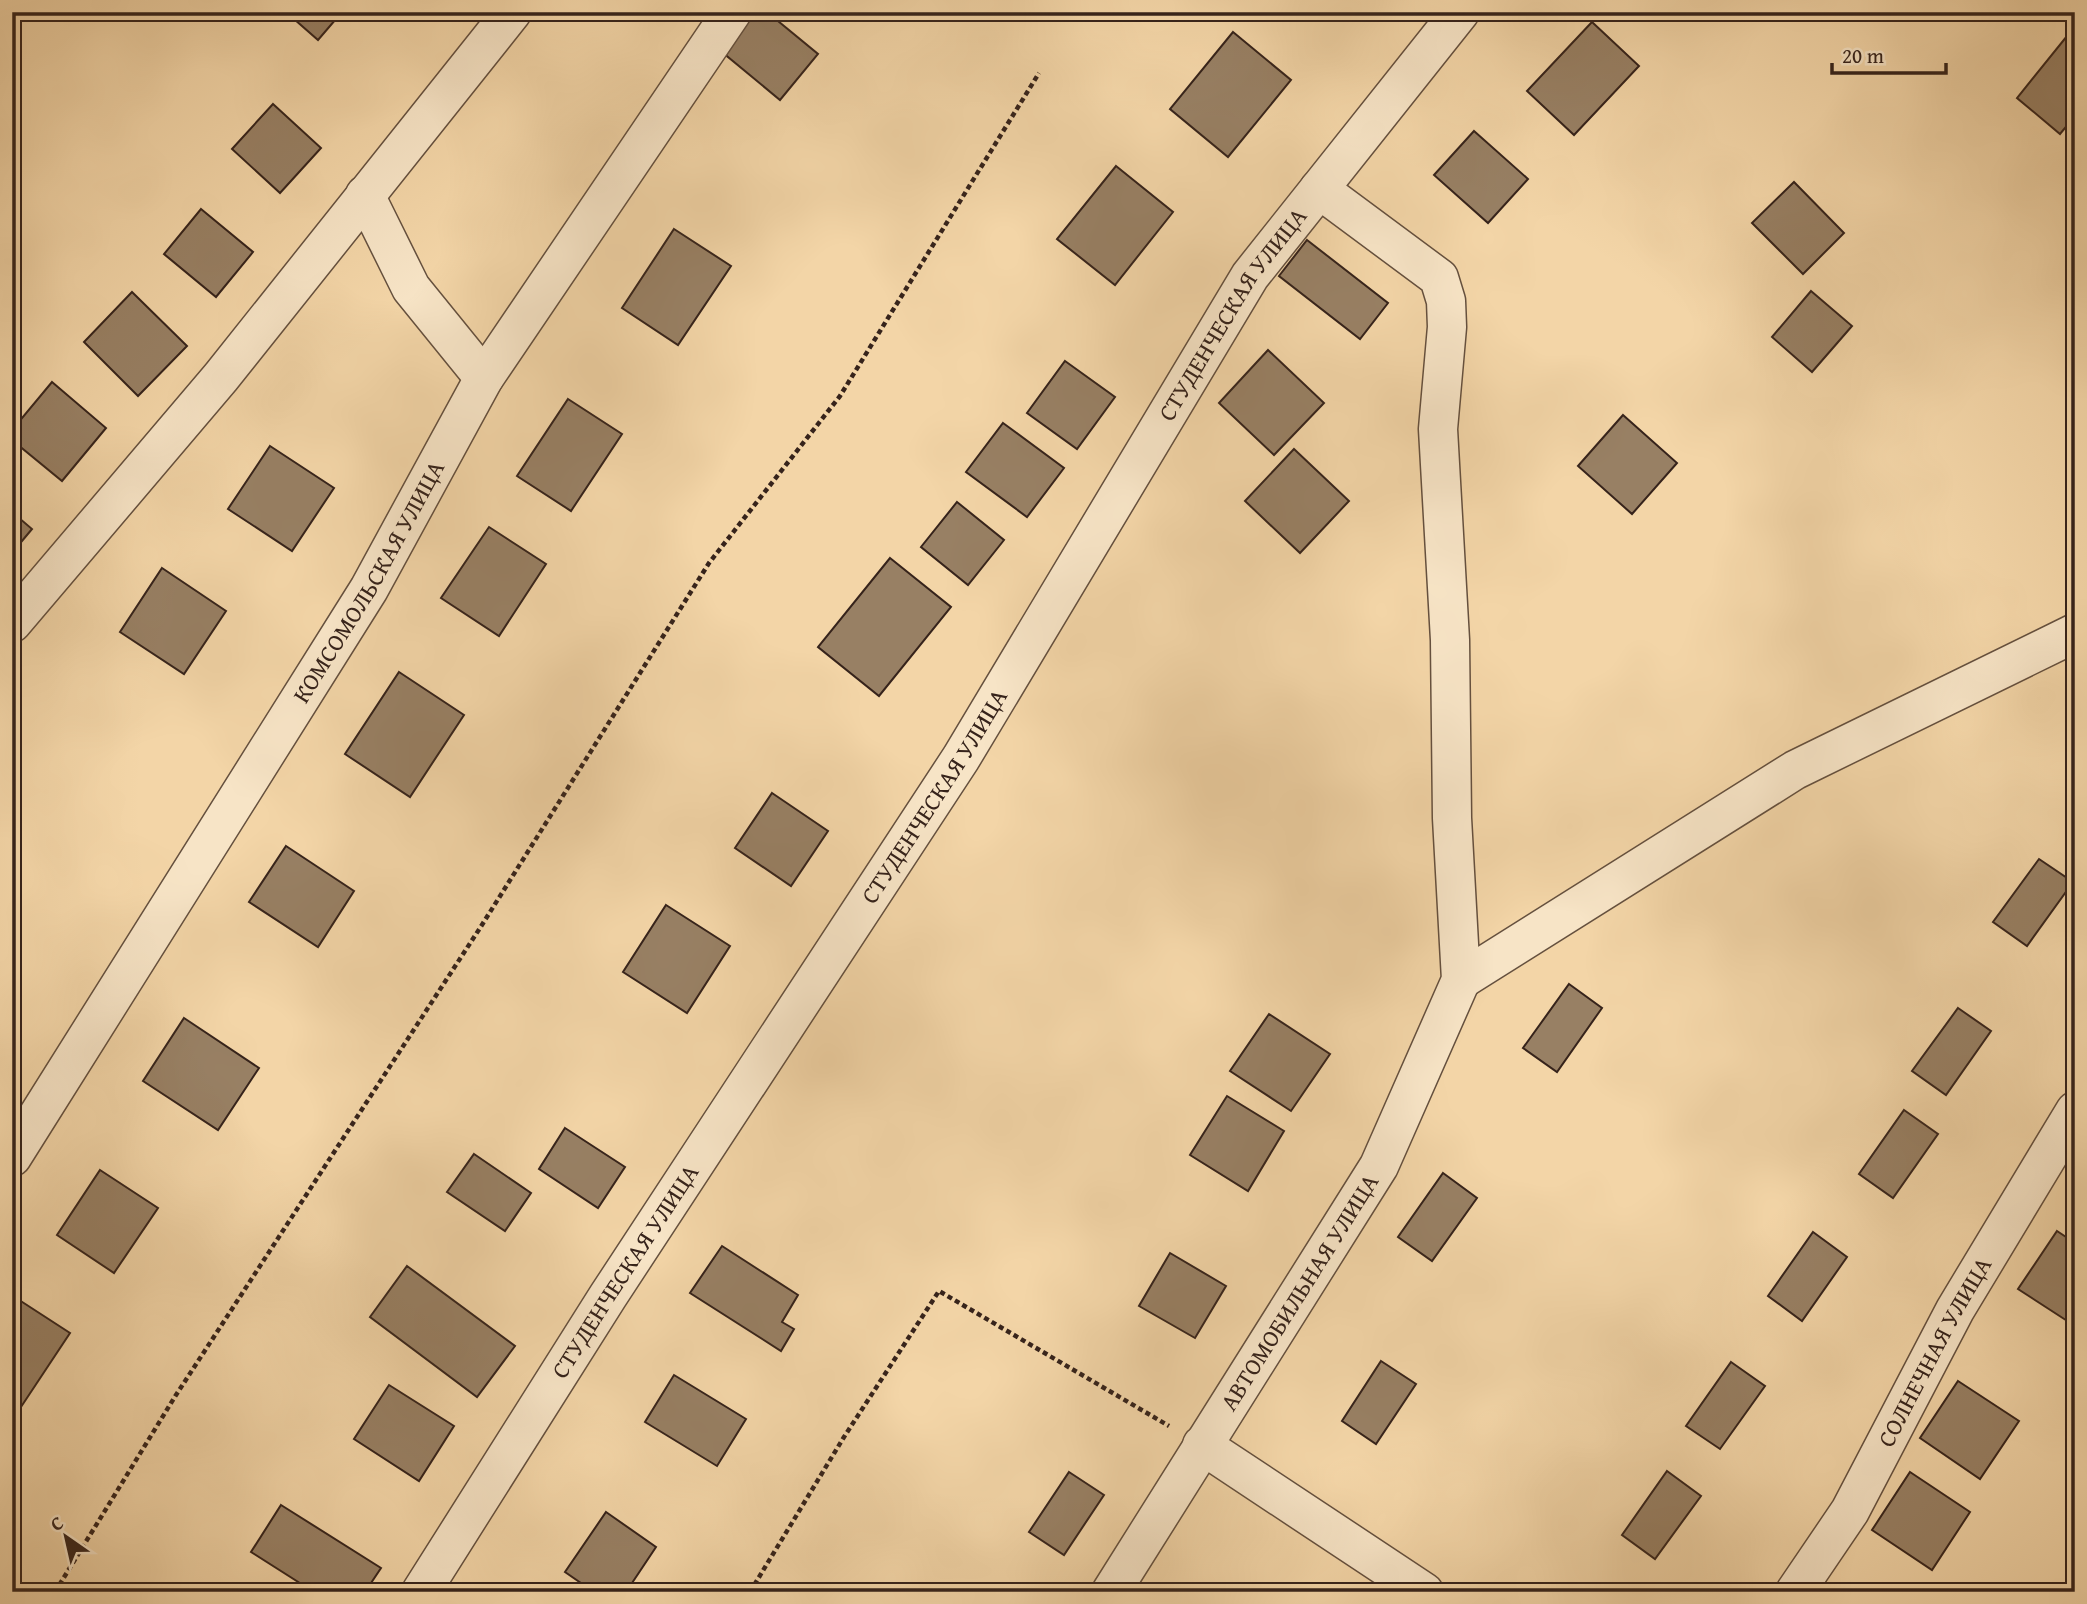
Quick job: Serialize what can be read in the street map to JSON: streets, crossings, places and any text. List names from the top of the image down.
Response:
{
  "streets": {
    "street": [
      "СТУДЕНЧЕСКАЯ УЛИЦА",
      "КОМСОМОЛЬСКАЯ УЛИЦА",
      "АВТОМОБИЛЬНАЯ УЛИЦА",
      "СОЛНЕЧНАЯ УЛИЦА"
    ]
  },
  "scale_bar": "20 m",
  "north": "top left"
}
